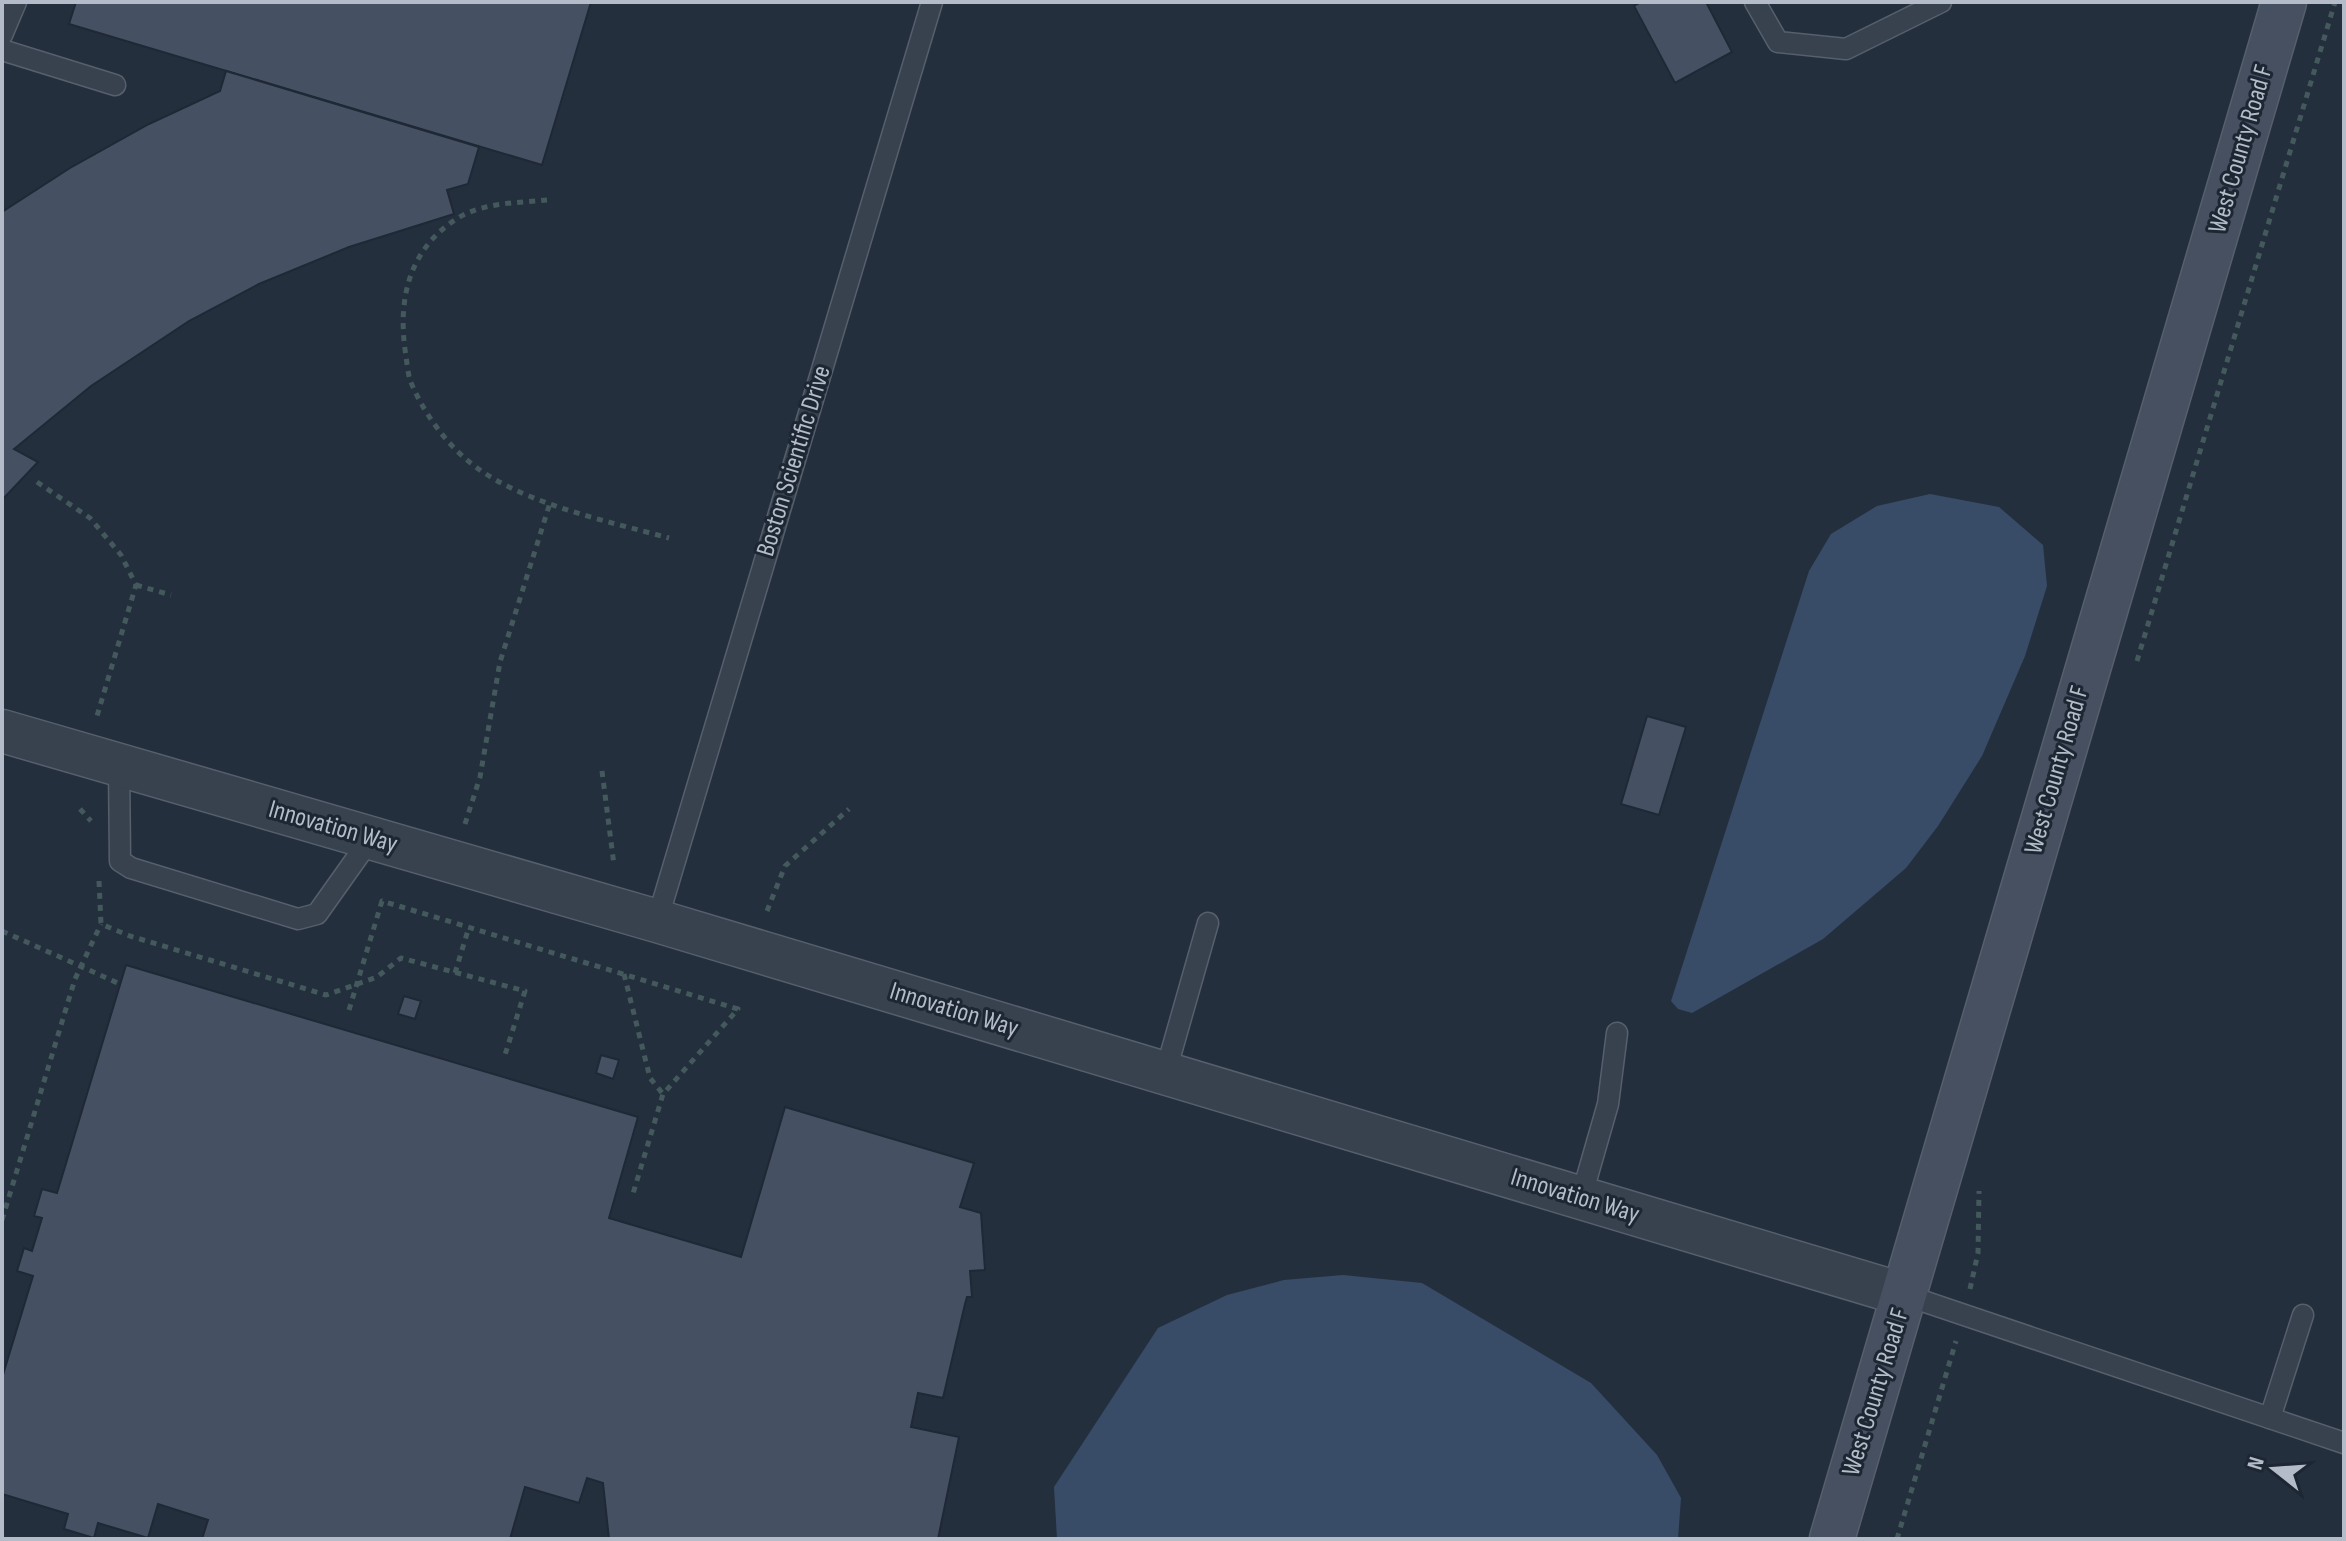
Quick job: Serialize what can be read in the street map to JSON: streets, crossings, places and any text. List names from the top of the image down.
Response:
{
  "streets": {
    "street": ["West County Road F", "Innovation Way"],
    "lane": ["Boston Scientific Drive"]
  },
  "crossings": [
    ["West County Road F", "Innovation Way"],
    ["Boston Scientific Drive", "Innovation Way"]
  ],
  "north": "left"
}
